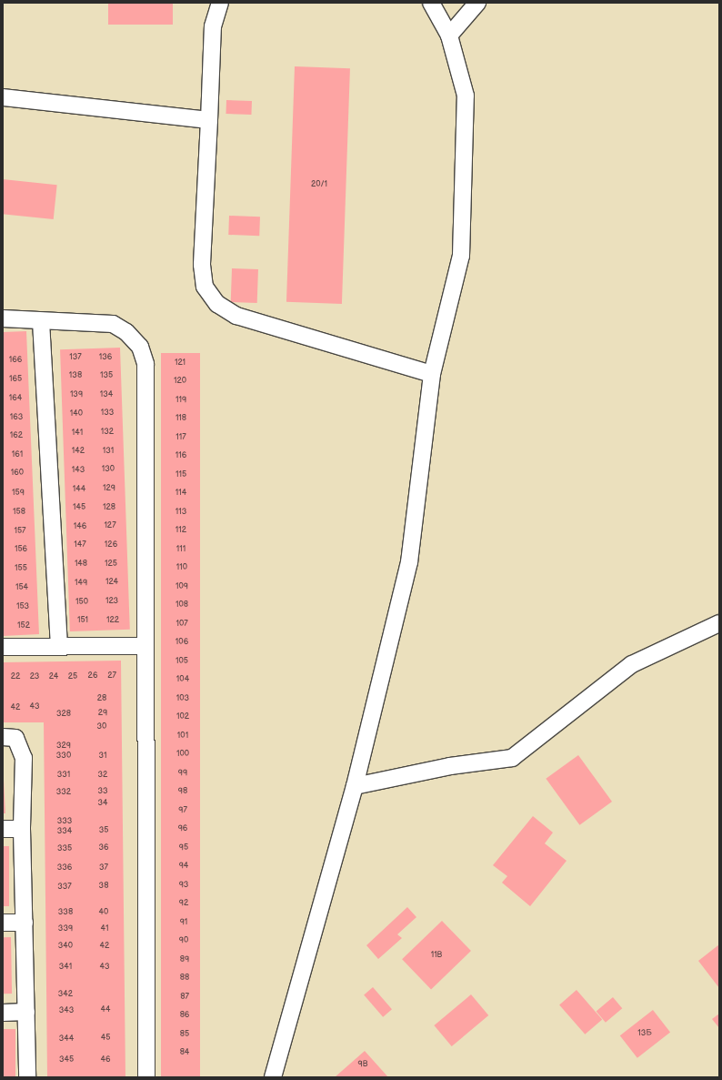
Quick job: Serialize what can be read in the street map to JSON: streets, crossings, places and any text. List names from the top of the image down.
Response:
{
  "house_numbers": [
    "20/1",
    "137",
    "136",
    "166",
    "121",
    "138",
    "135",
    "165",
    "120",
    "139",
    "134",
    "164",
    "119",
    "133",
    "140",
    "163",
    "118",
    "132",
    "141",
    "162",
    "117",
    "142",
    "131",
    "161",
    "116",
    "130",
    "143",
    "160",
    "115",
    "129",
    "144",
    "159",
    "114",
    "145",
    "128",
    "158",
    "113",
    "127",
    "146",
    "112",
    "157",
    "147",
    "126",
    "156",
    "111",
    "148",
    "125",
    "110",
    "155",
    "124",
    "149",
    "109",
    "154",
    "123",
    "150",
    "108",
    "153",
    "151",
    "122",
    "107",
    "152",
    "106",
    "105",
    "26",
    "27",
    "22",
    "23",
    "24",
    "25",
    "104",
    "28",
    "103",
    "43",
    "42",
    "29",
    "328",
    "102",
    "30",
    "101",
    "329",
    "100",
    "330",
    "31",
    "99",
    "331",
    "32",
    "33",
    "98",
    "332",
    "34",
    "97",
    "333",
    "96",
    "35",
    "334",
    "36",
    "95",
    "335",
    "94",
    "336",
    "37",
    "93",
    "38",
    "337",
    "92",
    "338",
    "40",
    "91",
    "339",
    "41",
    "90",
    "340",
    "42",
    "11В",
    "89",
    "341",
    "43",
    "88",
    "342",
    "87",
    "44",
    "343",
    "86",
    "13Б",
    "85",
    "45",
    "344",
    "84",
    "345",
    "46",
    "9В"
  ]
}
